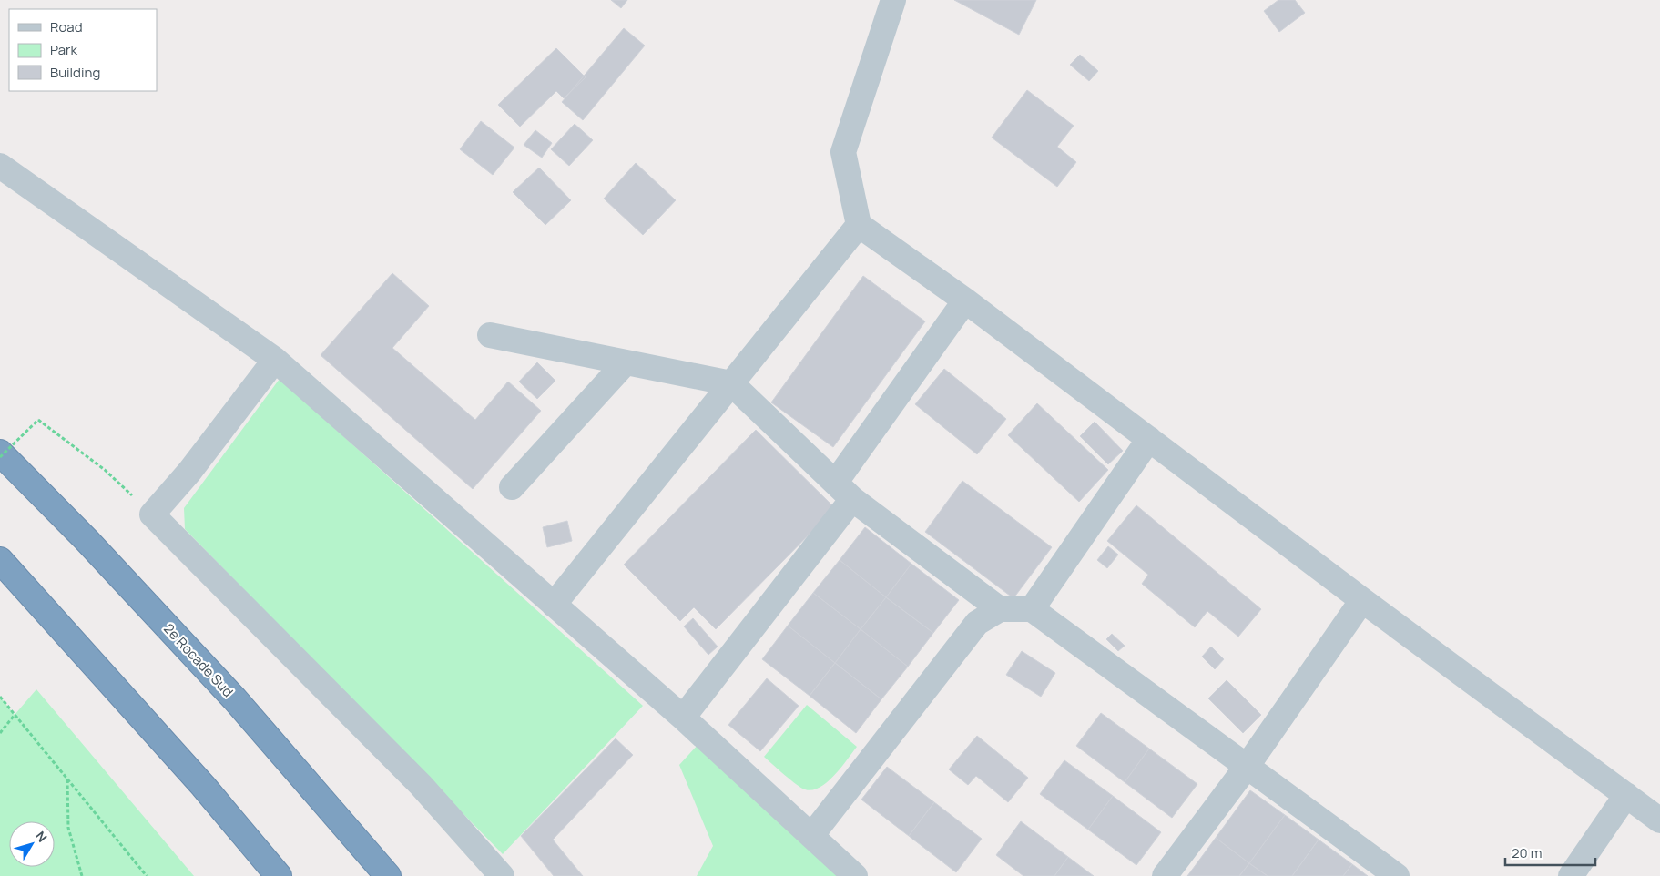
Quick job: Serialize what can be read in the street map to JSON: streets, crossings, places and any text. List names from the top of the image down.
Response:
{
  "streets": {
    "highway": ["2e Rocade Sud"]
  },
  "legend": ["Road", "Park", "Building"],
  "scale_bar": "20 m",
  "north": "top right"
}
